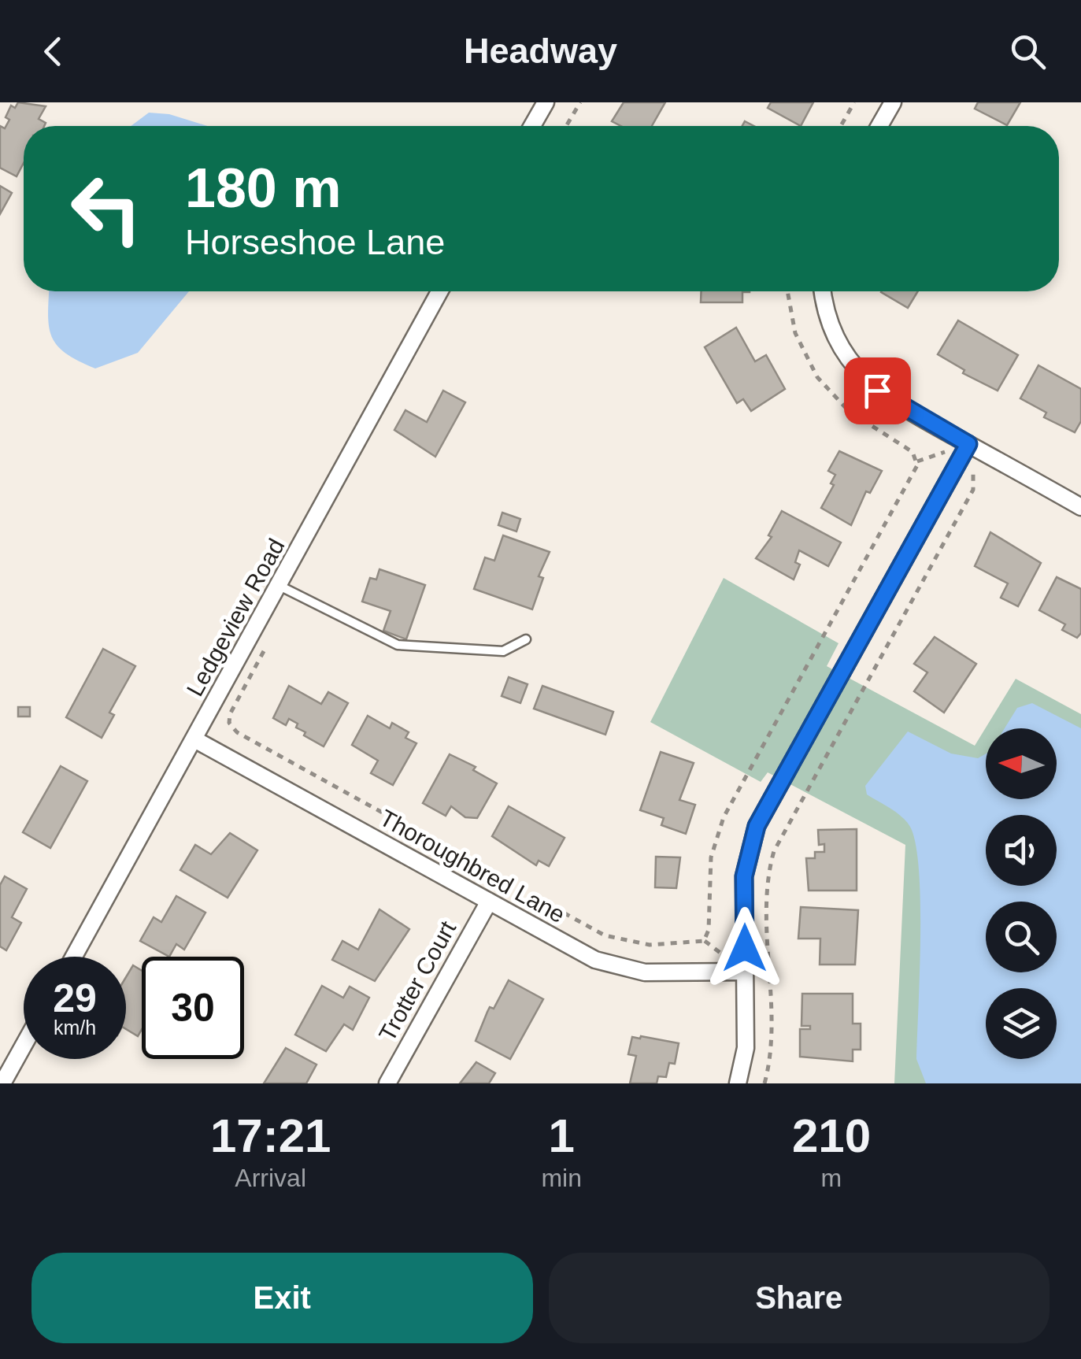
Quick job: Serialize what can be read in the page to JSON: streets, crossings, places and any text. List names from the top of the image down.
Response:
{
  "streets": {
    "street": ["Ledgeview Road", "Thoroughbred Lane", "Trotter Court"]
  },
  "crossings": [
    ["Ledgeview Road", "Thoroughbred Lane"],
    ["Thoroughbred Lane", "Trotter Court"]
  ],
  "north": "left",
  "page": {
    "header": "Headway",
    "turn": ["180 m", "Horseshoe Lane"],
    "speed": "29 km/h",
    "limit": "30",
    "eta": [
      "17:21",
      "Arrival",
      "1",
      "min",
      "210",
      "m"
    ],
    "buttons": ["Exit", "Share"]
  }
}
